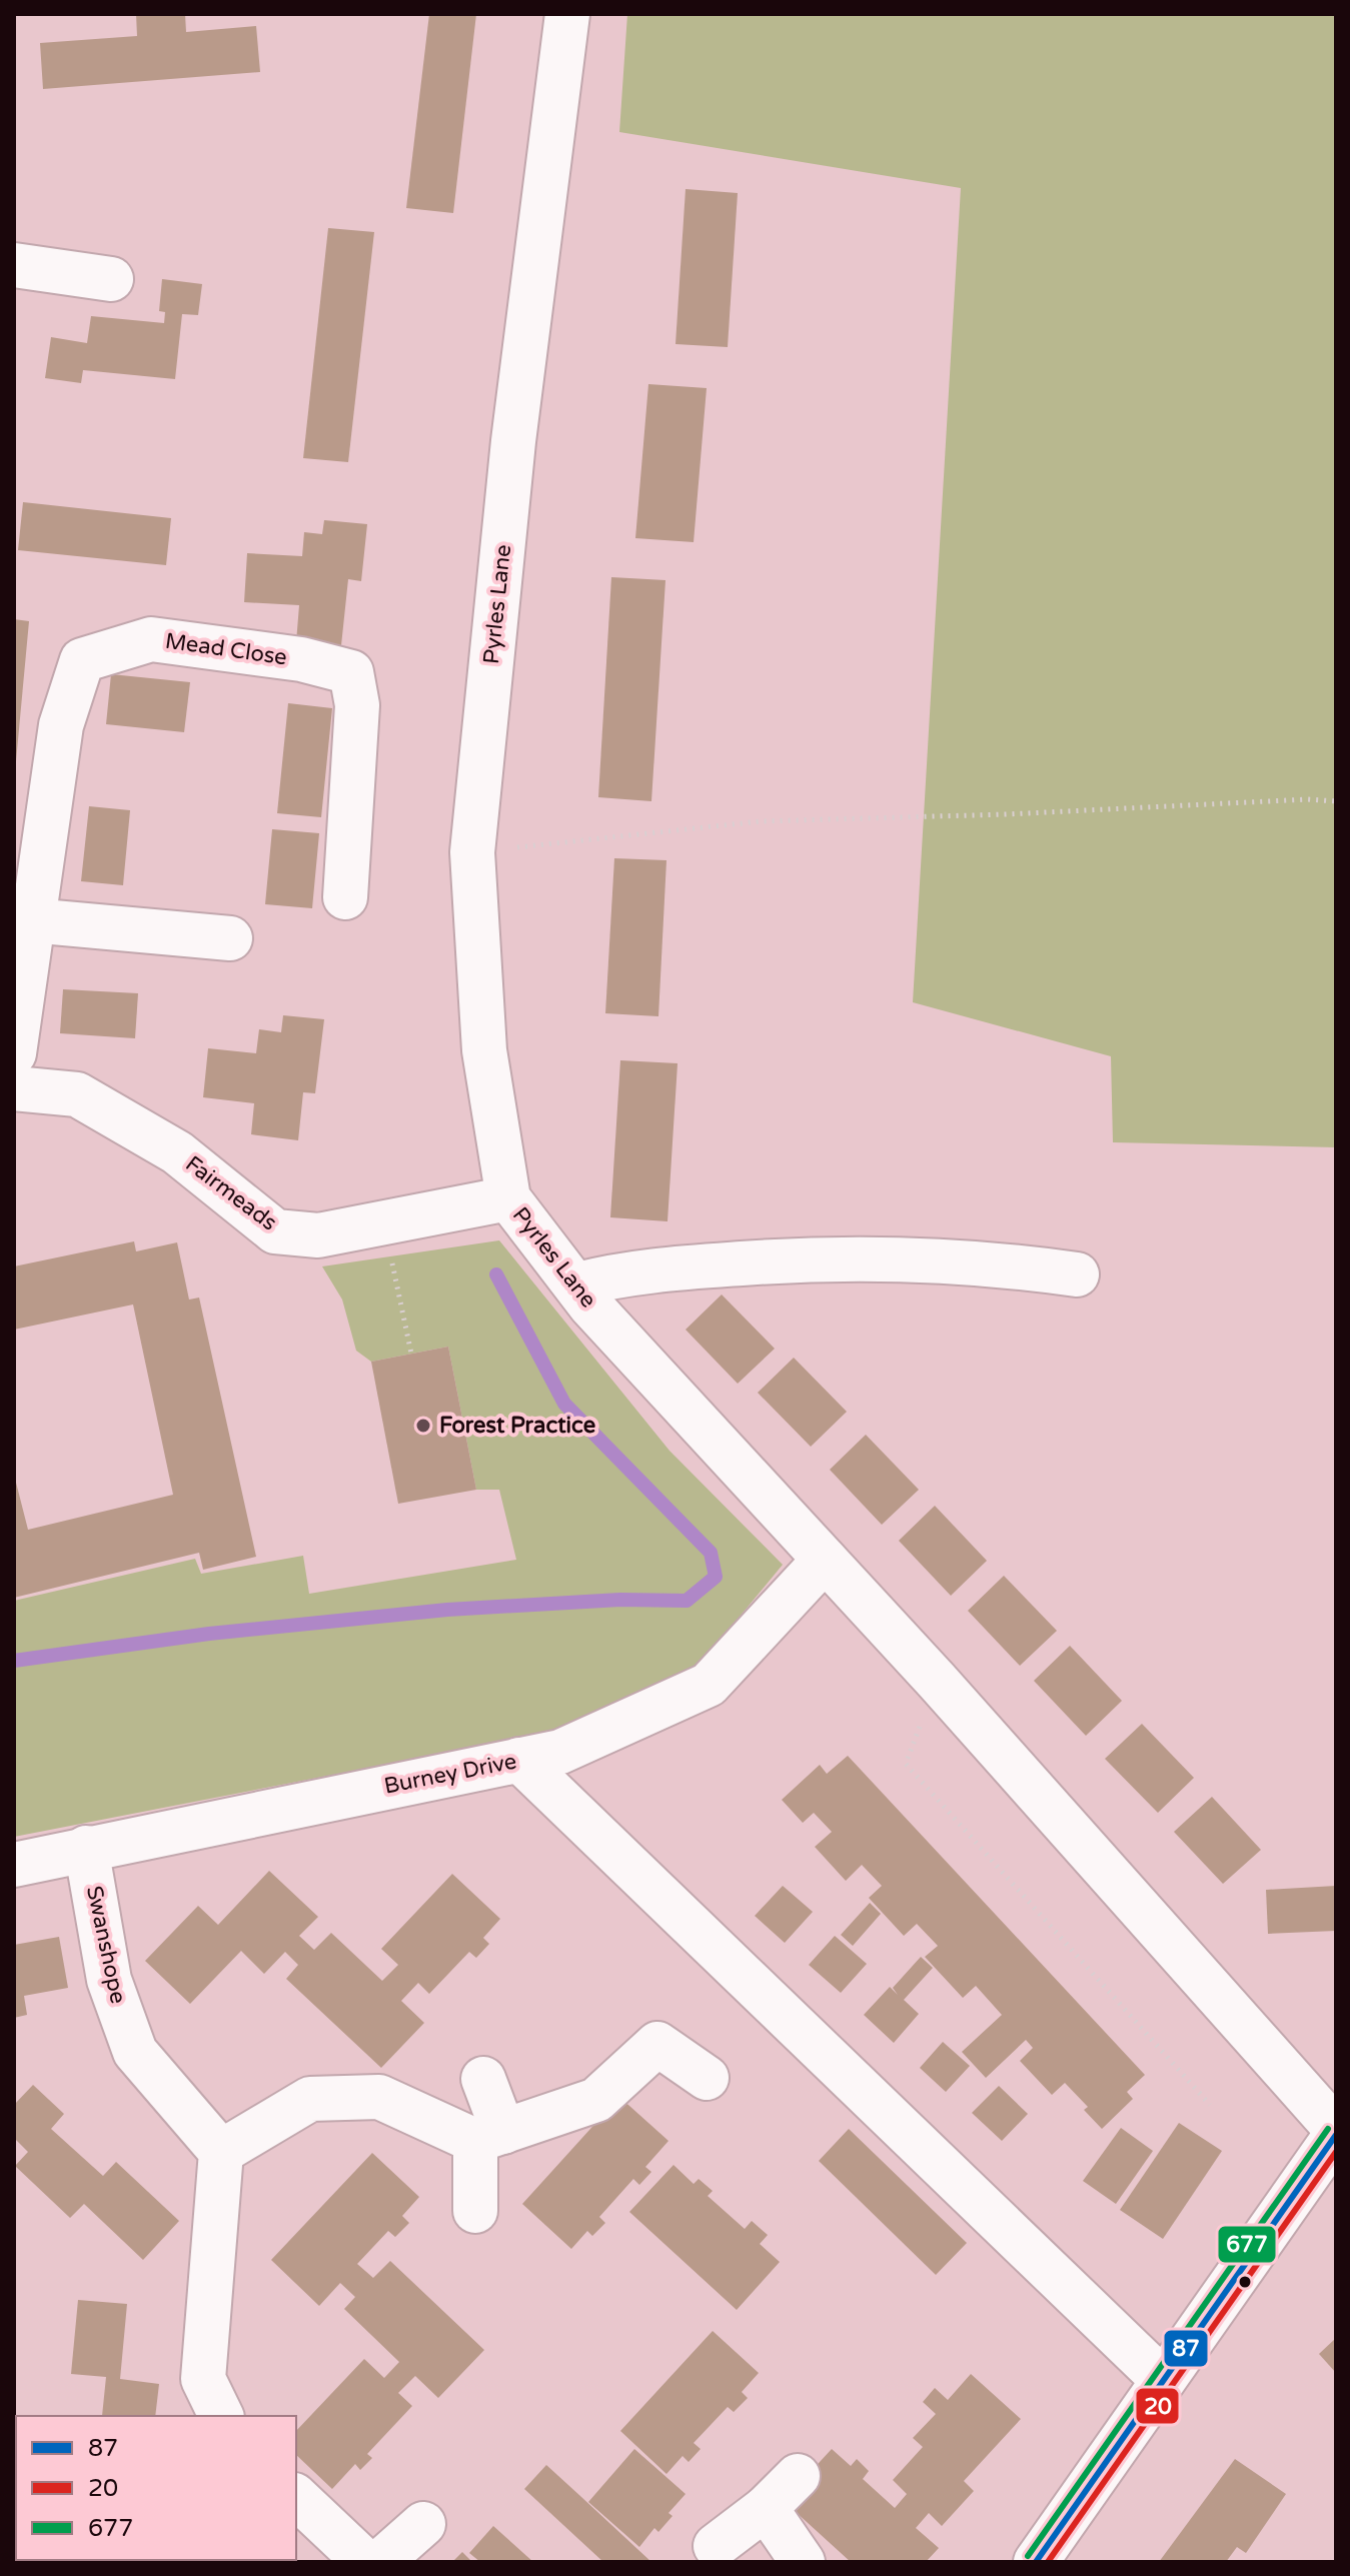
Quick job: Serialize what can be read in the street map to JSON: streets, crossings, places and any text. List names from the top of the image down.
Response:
{
  "streets": {
    "street": [
      "Pyrles Lane",
      "Mead Close",
      "Fairmeads",
      "Burney Drive",
      "Swanshope"
    ]
  },
  "crossings": [
    ["Pyrles Lane", "Fairmeads"],
    ["Pyrles Lane", "Burney Drive"],
    ["Burney Drive", "Swanshope"]
  ],
  "places": ["Forest Practice"],
  "lines": ["transit line 677", "transit line 87", "transit line 20"],
  "legend": ["87", "20", "677"]
}
